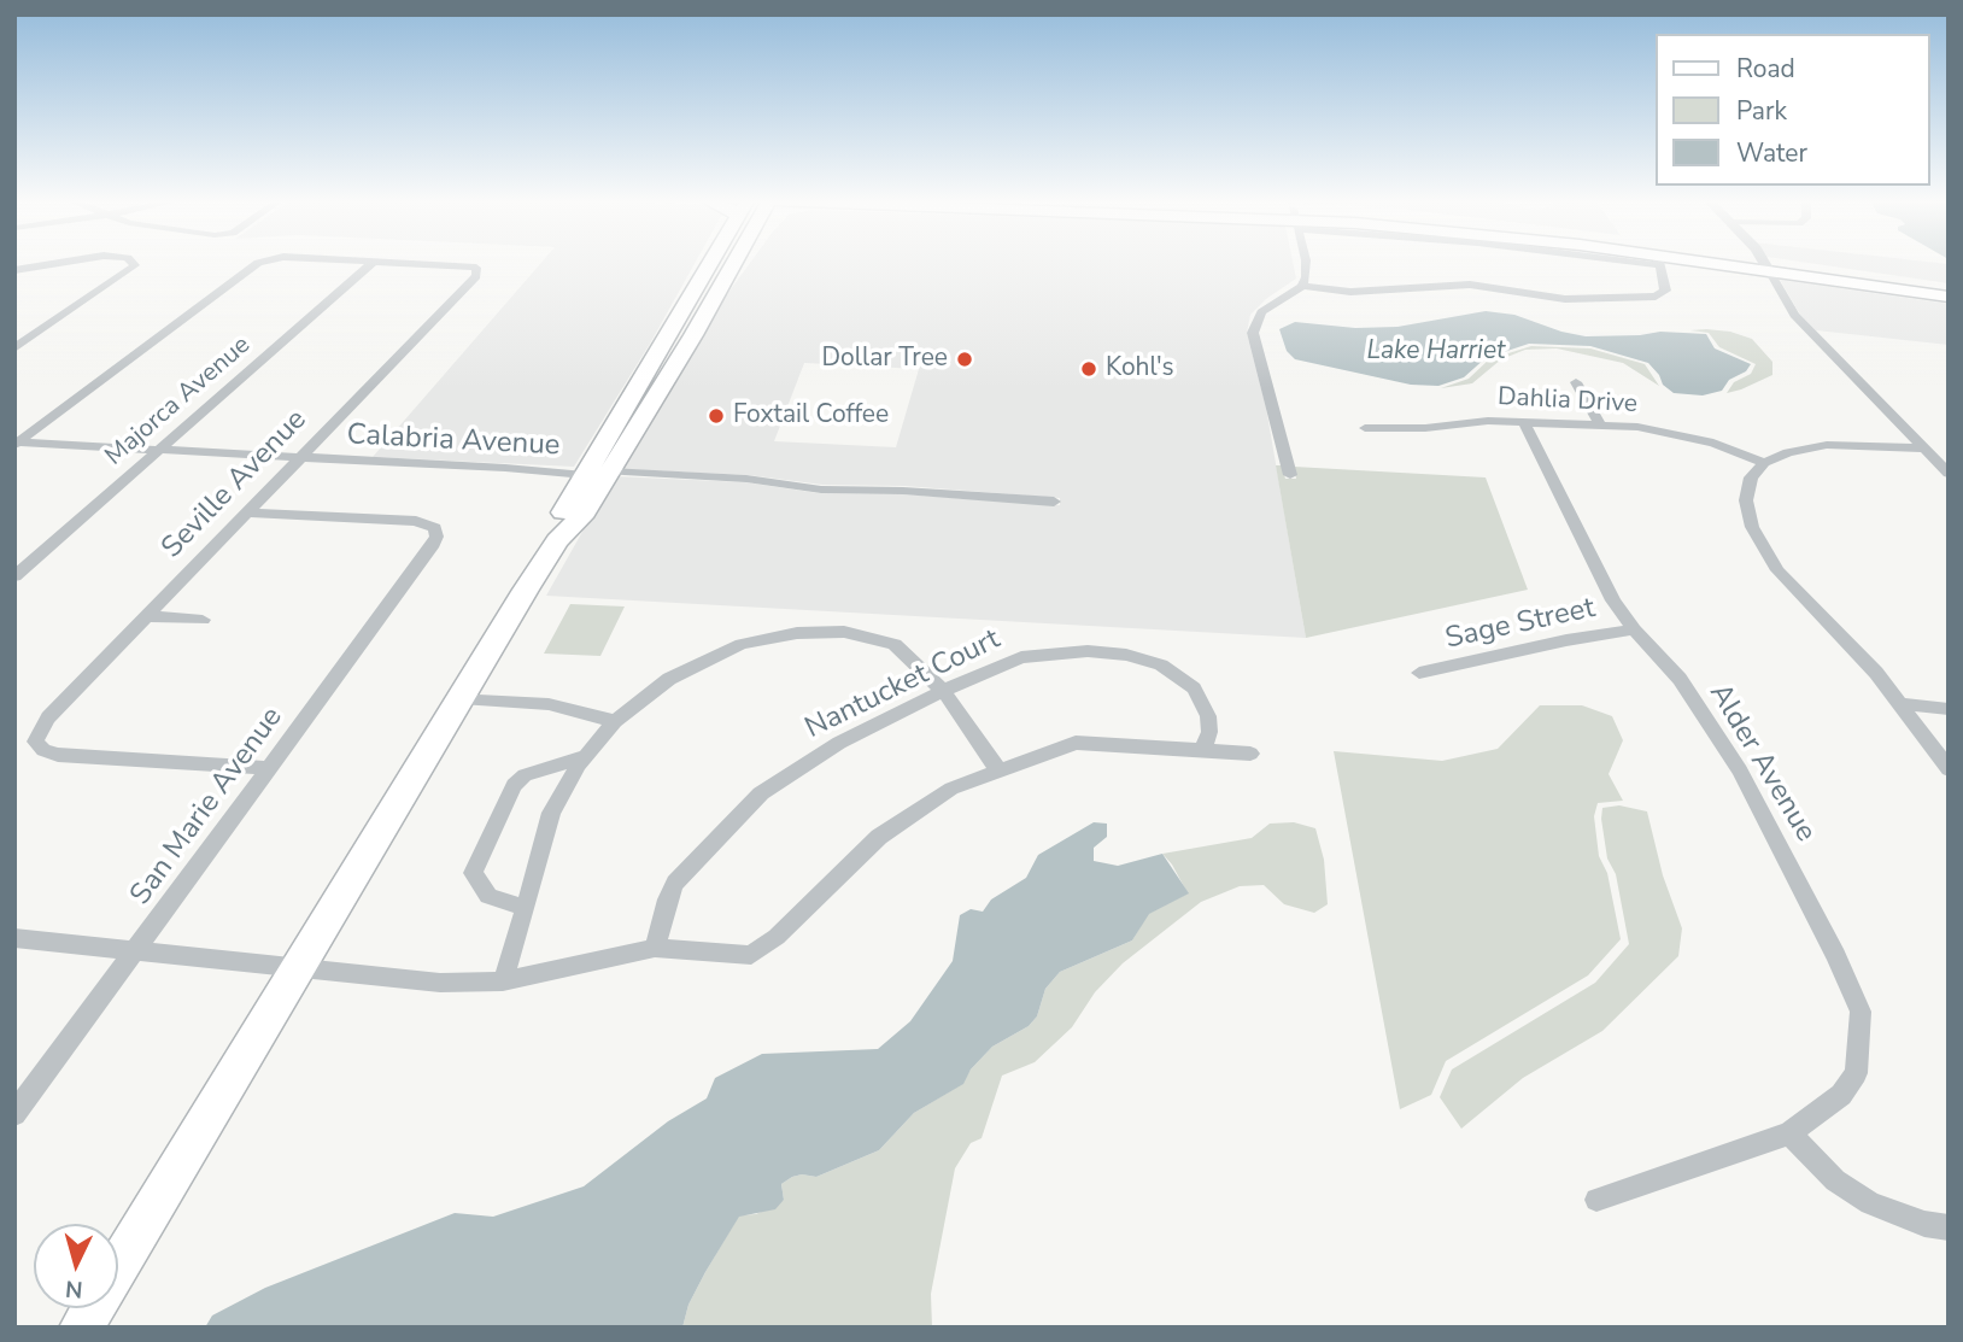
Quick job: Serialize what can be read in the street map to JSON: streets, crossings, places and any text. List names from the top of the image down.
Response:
{
  "streets": {
    "street": [
      "Majorca Avenue",
      "Dahlia Drive",
      "Calabria Avenue",
      "Seville Avenue",
      "Sage Street",
      "Nantucket Court",
      "Alder Avenue",
      "San Marie Avenue"
    ]
  },
  "crossings": [
    ["Majorca Avenue", "Calabria Avenue"],
    ["Dahlia Drive", "Alder Avenue"],
    ["Calabria Avenue", "Seville Avenue"],
    ["Seville Avenue", "San Marie Avenue"],
    ["Sage Street", "Alder Avenue"]
  ],
  "water": ["Lake Harriet"],
  "places": ["Dollar Tree", "Kohl's", "Foxtail Coffee"],
  "legend": ["Road", "Park", "Water"],
  "north": "bottom"
}
